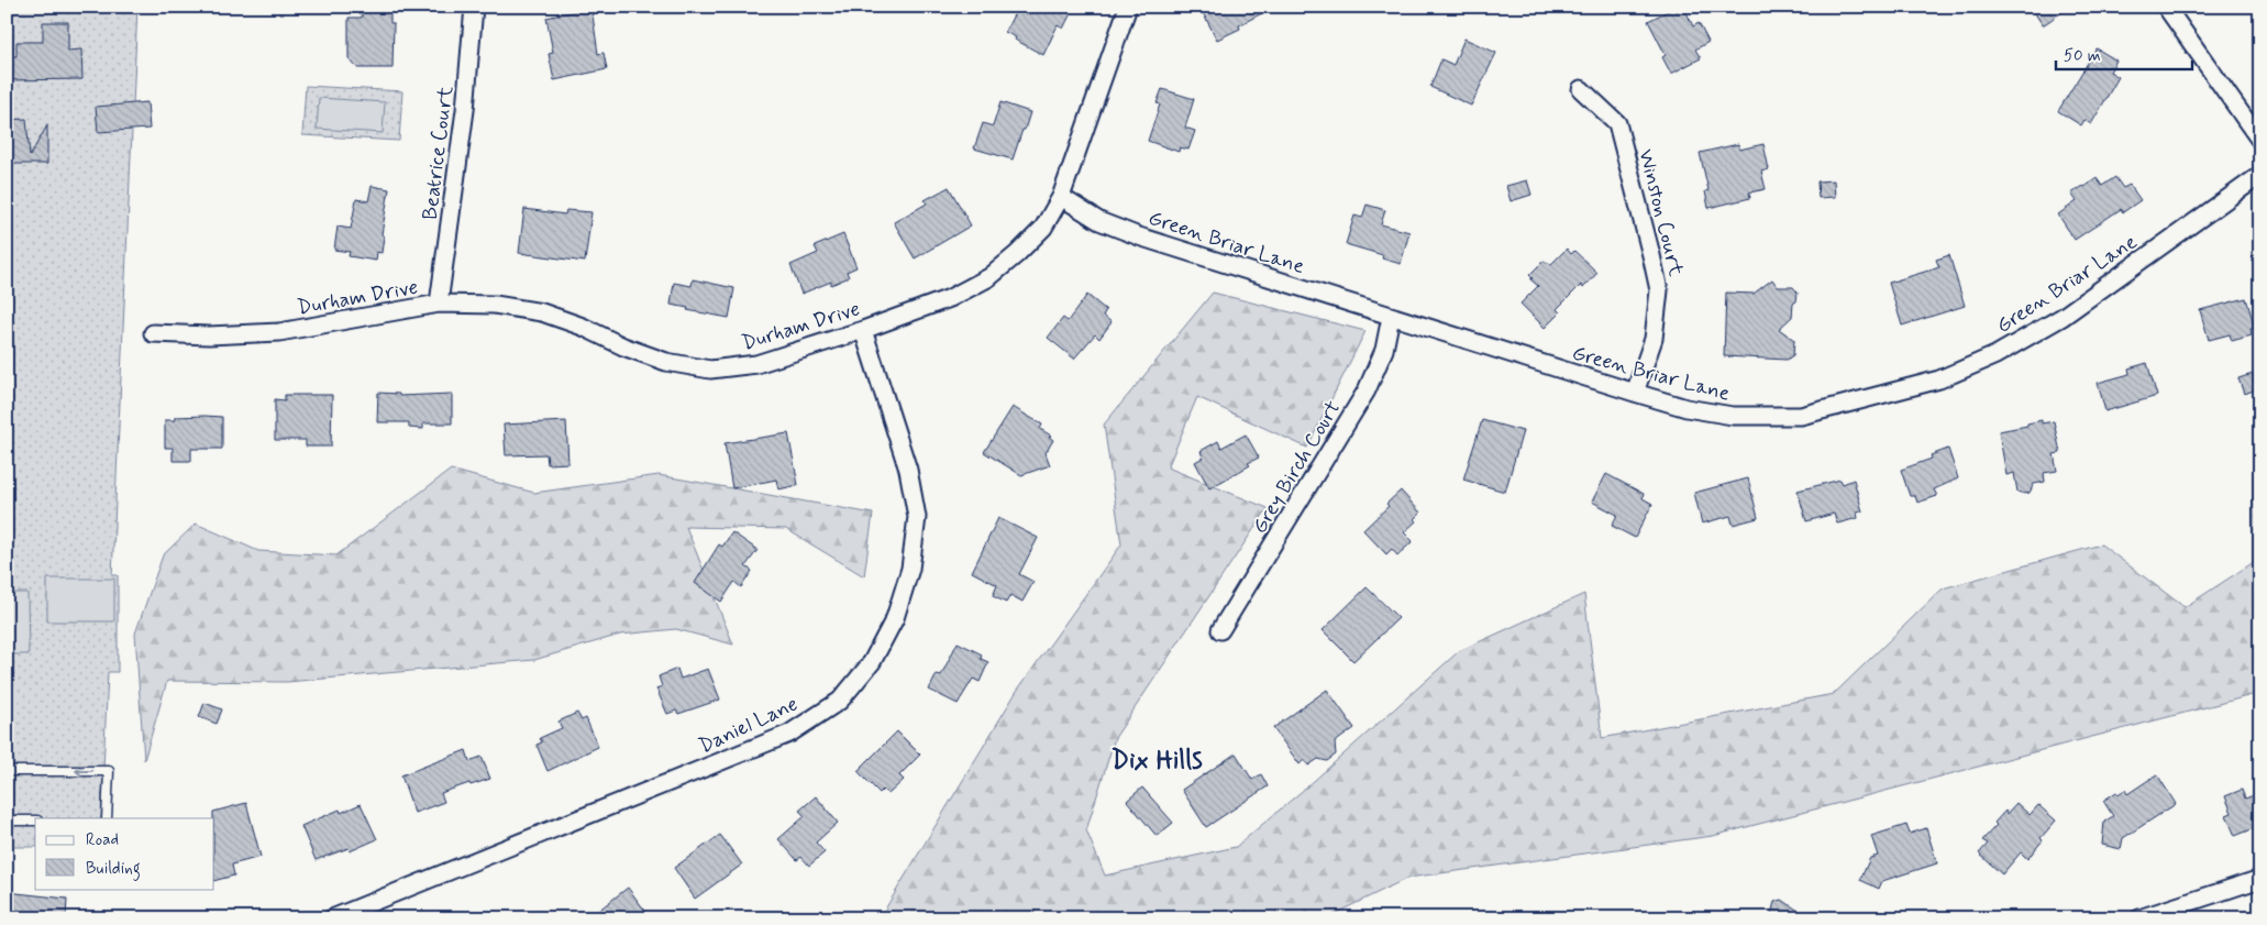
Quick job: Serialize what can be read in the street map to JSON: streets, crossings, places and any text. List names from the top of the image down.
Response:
{
  "streets": {
    "street": [
      "Beatrice Court",
      "Winston Court",
      "Green Briar Lane",
      "Durham Drive",
      "Grey Birch Court",
      "Daniel Lane"
    ]
  },
  "crossings": [
    ["Beatrice Court", "Durham Drive"],
    ["Winston Court", "Green Briar Lane"],
    ["Green Briar Lane", "Durham Drive"],
    ["Green Briar Lane", "Grey Birch Court"],
    ["Durham Drive", "Daniel Lane"]
  ],
  "districts": ["Dix Hills"],
  "legend": ["Road", "Building"],
  "scale_bar": "50 m"
}
